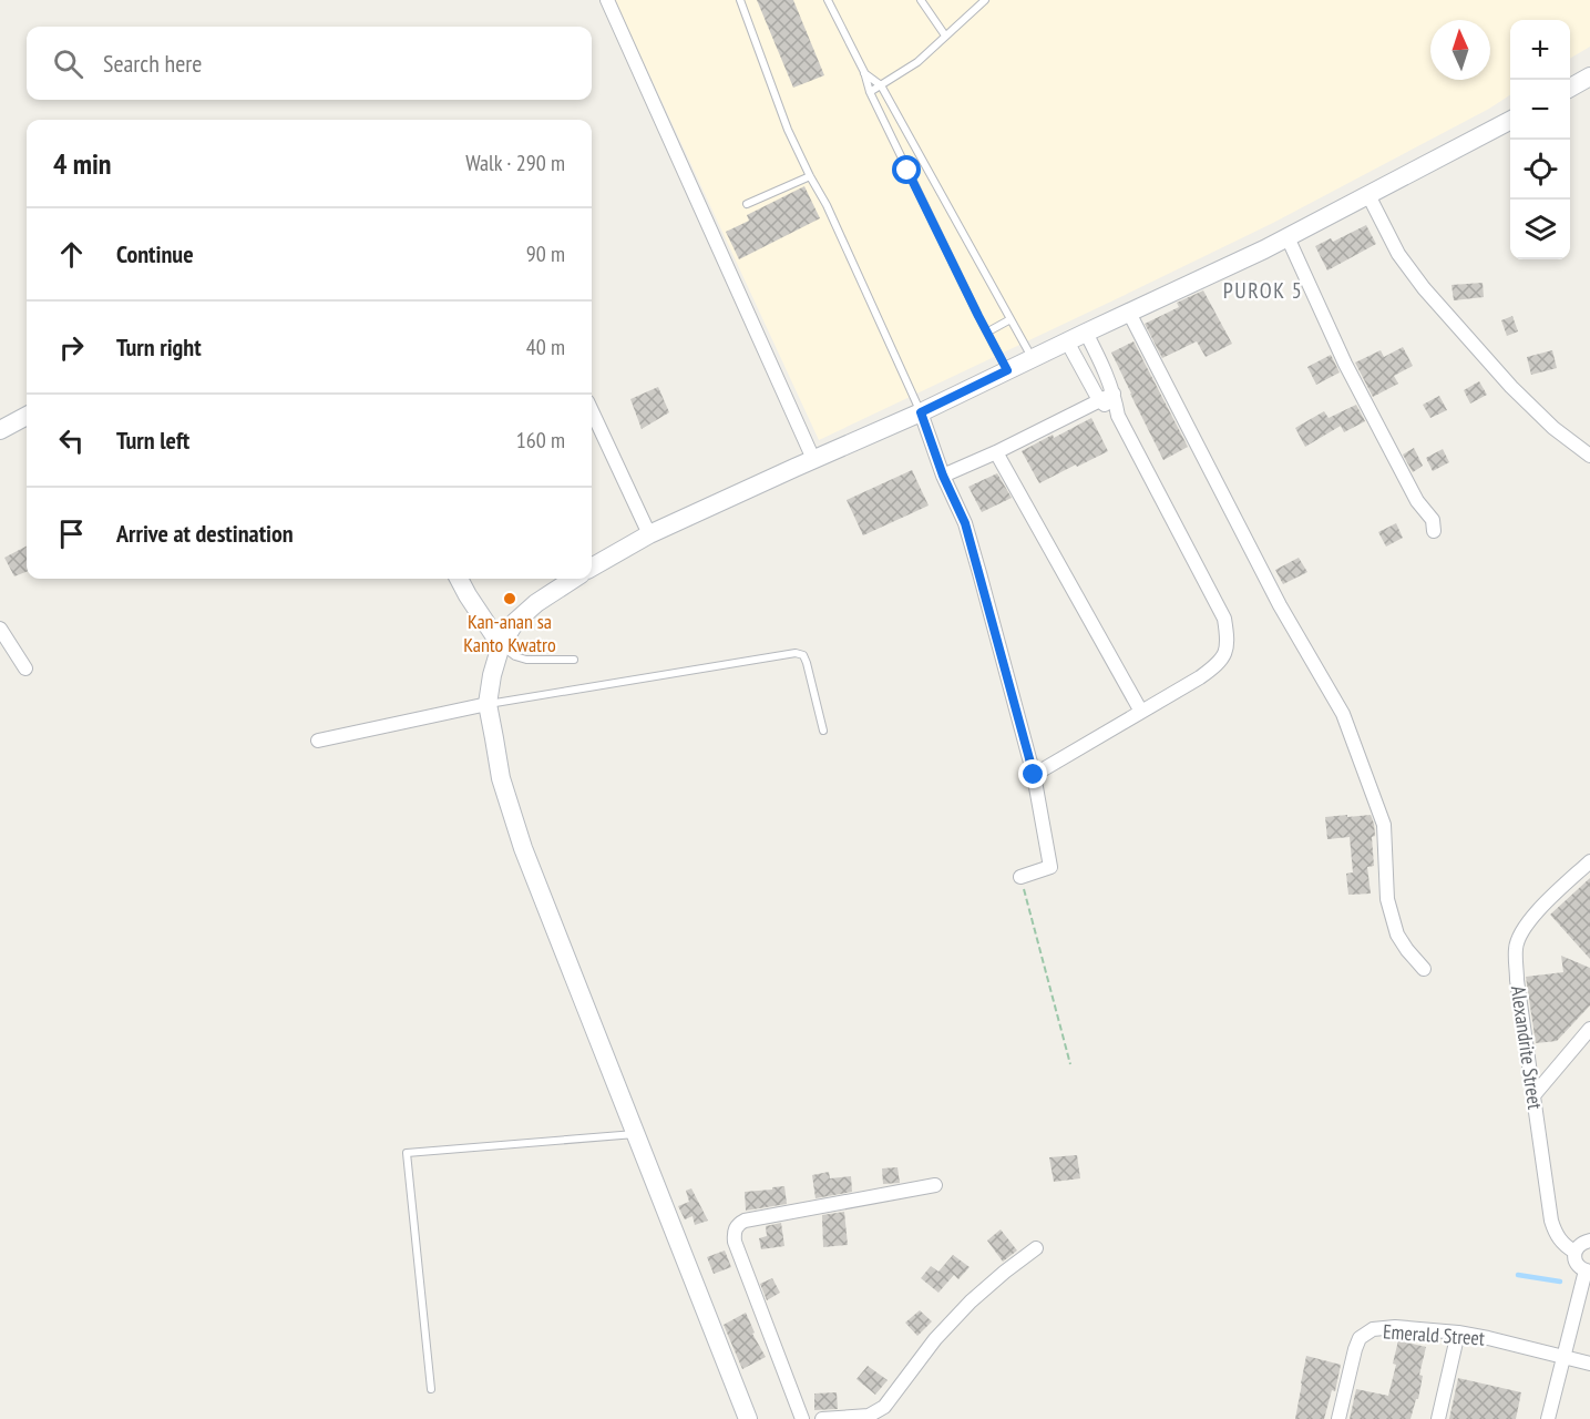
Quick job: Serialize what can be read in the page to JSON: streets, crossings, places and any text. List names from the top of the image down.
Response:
{
  "streets": {
    "street": ["Alexandrite Street", "Emerald Street"]
  },
  "districts": ["PUROK 5"],
  "places": ["Kan-anan sa Kanto Kwatro"],
  "north": "top",
  "page": {
    "map_buttons": ["+", "−"],
    "search": "Search here",
    "heading": ["4 min", "Walk · 290 m"],
    "list": [
      ["Continue", "90 m"],
      ["Turn right", "40 m"],
      ["Turn left", "160 m"],
      "Arrive at destination"
    ]
  }
}
